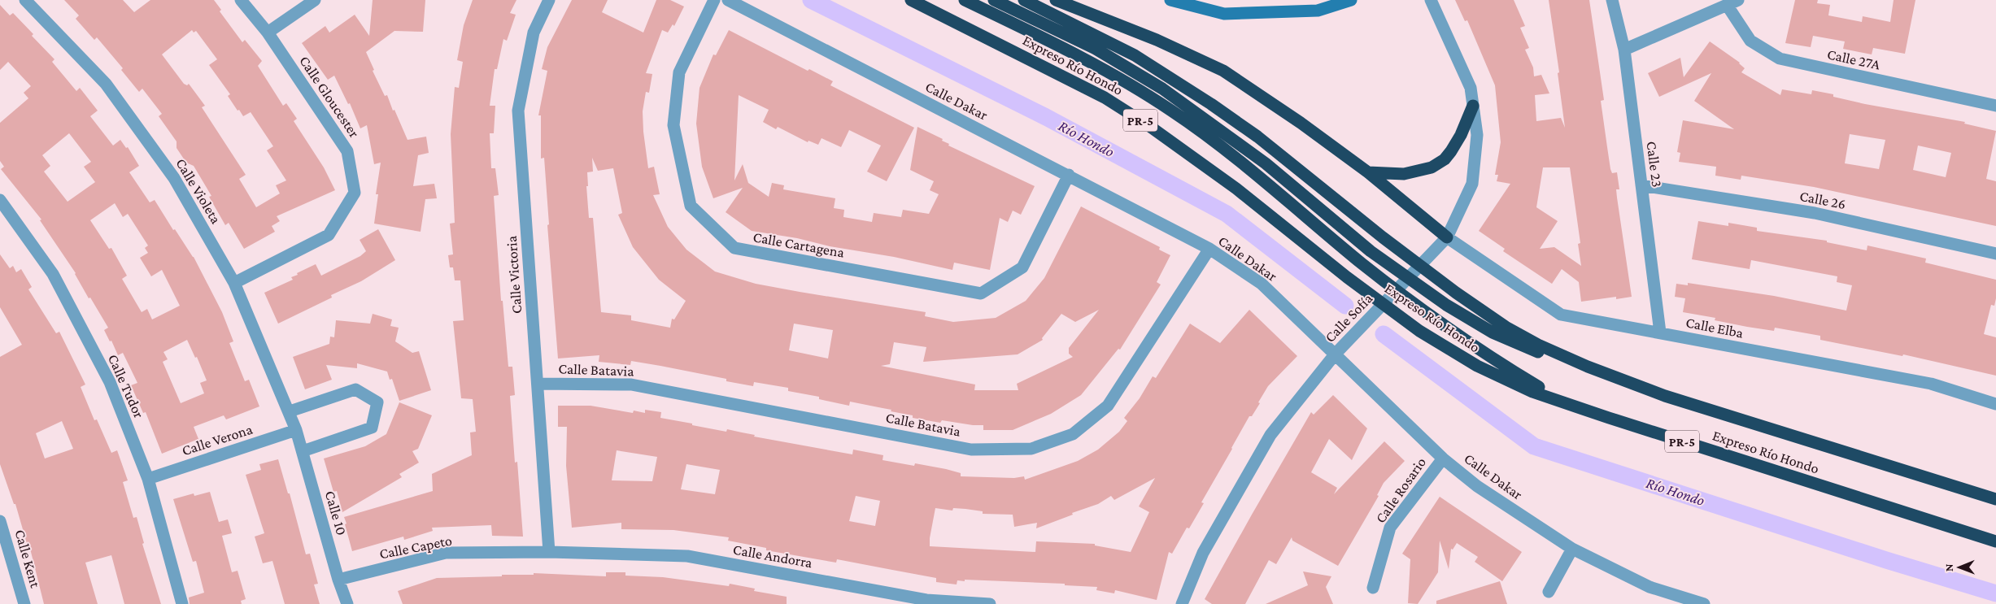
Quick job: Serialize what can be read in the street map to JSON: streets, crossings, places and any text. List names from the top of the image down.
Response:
{
  "streets": {
    "highway": ["Expreso Río Hondo", "PR-5"],
    "street": [
      "Calle 27A",
      "Calle Gloucester",
      "Calle Dakar",
      "Calle 23",
      "Calle Violeta",
      "Calle 26",
      "Calle Cartagena",
      "Calle Victoria",
      "Calle Sofía",
      "Calle Elba",
      "Calle Batavia",
      "Calle Tudor",
      "Calle Verona",
      "Calle Rosario",
      "Calle 10",
      "Calle Capeto",
      "Calle Andorra",
      "Calle Kent"
    ]
  },
  "crossings": [
    ["Calle Gloucester", "Calle Violeta"],
    ["Calle Dakar", "Calle Cartagena"],
    ["Calle Dakar", "Calle Sofía"],
    ["Calle Dakar", "Calle Batavia"],
    ["Calle Dakar", "Calle Rosario"],
    ["Calle 23", "Calle 26"],
    ["Calle 23", "Calle Elba"],
    ["Calle Violeta", "Calle Verona"],
    ["Calle Violeta", "Calle 10"],
    ["Calle Victoria", "Calle Batavia"],
    ["Calle Victoria", "Calle Capeto"],
    ["Calle Victoria", "Calle Andorra"],
    ["Calle Sofía", "Calle Elba"],
    ["Calle Tudor", "Calle Verona"],
    ["Calle Verona", "Calle 10"],
    ["Calle 10", "Calle Capeto"],
    ["Calle Capeto", "Calle Andorra"]
  ],
  "water": ["Río Hondo"],
  "north": "left"
}
